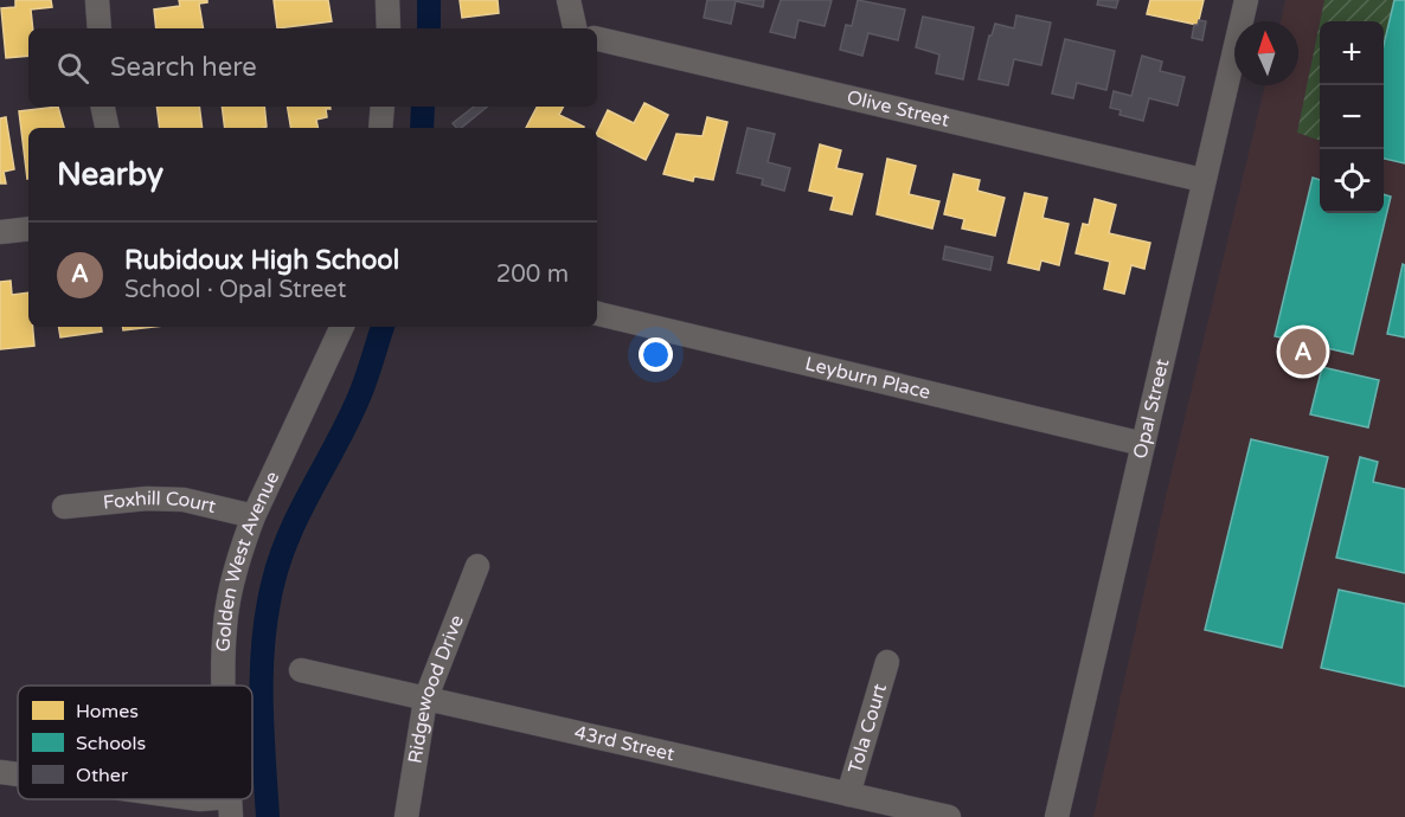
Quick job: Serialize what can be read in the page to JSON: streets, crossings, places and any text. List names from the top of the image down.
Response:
{
  "streets": {
    "street": [
      "Olive Street",
      "Leyburn Place",
      "Opal Street",
      "Foxhill Court",
      "Golden West Avenue",
      "Ridgewood Drive",
      "Tola Court",
      "43rd Street"
    ]
  },
  "crossings": [
    ["Olive Street", "Opal Street"],
    ["Leyburn Place", "Opal Street"],
    ["Foxhill Court", "Golden West Avenue"],
    ["Ridgewood Drive", "43rd Street"],
    ["Tola Court", "43rd Street"]
  ],
  "legend": ["Homes", "Schools", "Other"],
  "north": "top",
  "page": {
    "map_buttons": ["+", "−"],
    "search": "Search here",
    "heading": "Nearby",
    "list": [
      {
        "mark": "A",
        "name": "Rubidoux High School",
        "note": "School · Opal Street",
        "value": "200 m"
      }
    ],
    "pins": "A"
  }
}
